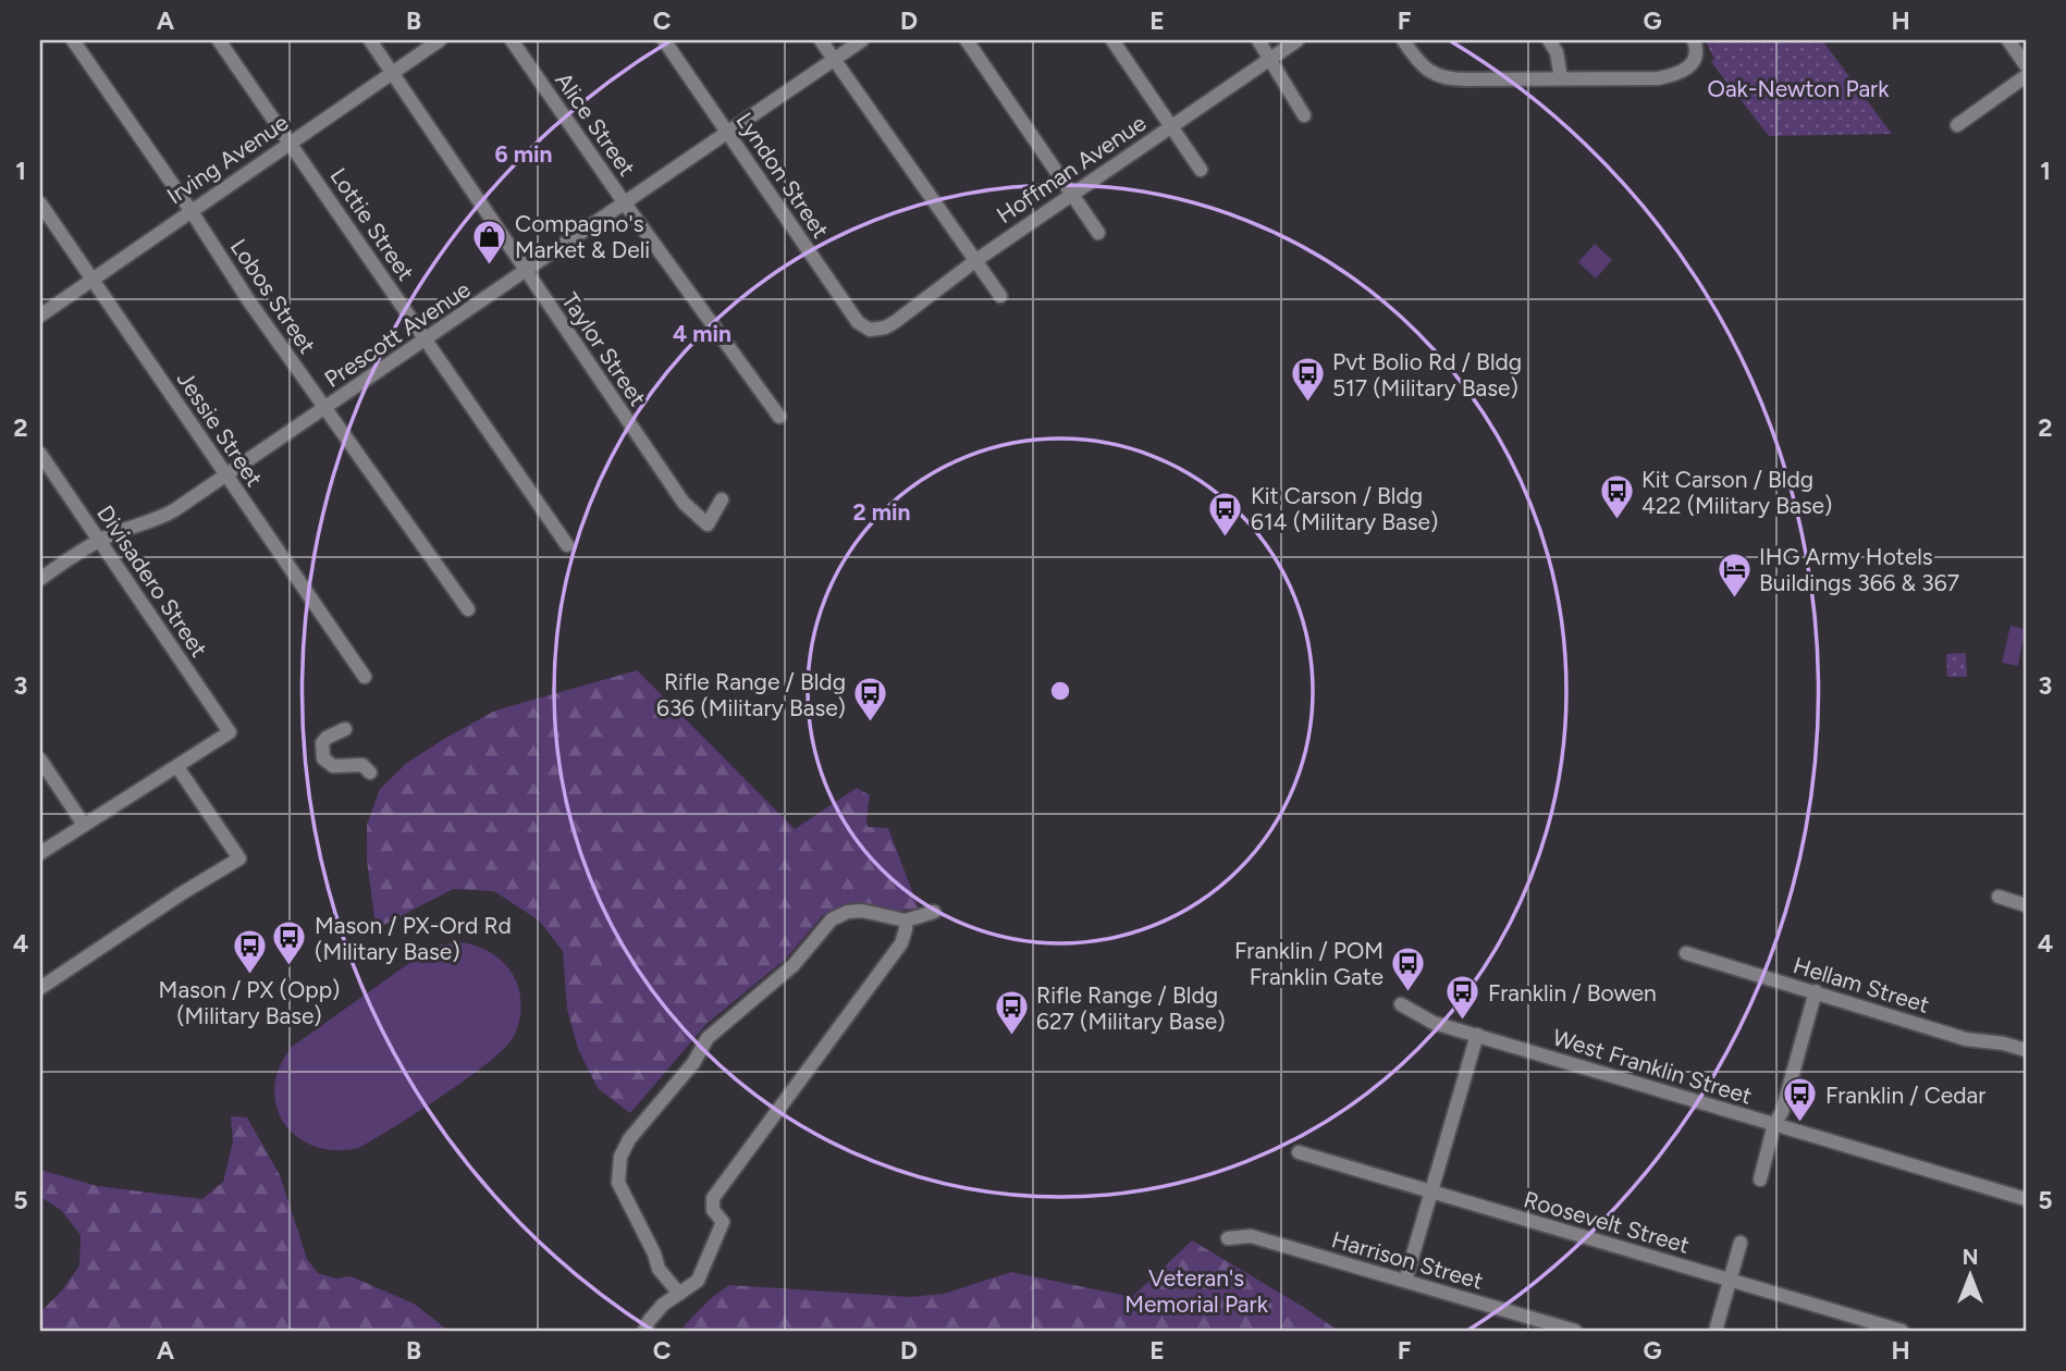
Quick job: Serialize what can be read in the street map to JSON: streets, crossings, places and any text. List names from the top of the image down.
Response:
{
  "streets": {
    "street": [
      "Alice Street",
      "Irving Avenue",
      "Hoffman Avenue",
      "Lyndon Street",
      "Lottie Street",
      "Lobos Street",
      "Prescott Avenue",
      "Taylor Street",
      "Jessie Street",
      "Divisadero Street",
      "Hellam Street",
      "West Franklin Street",
      "Roosevelt Street",
      "Harrison Street"
    ]
  },
  "crossings": [
    ["Alice Street", "Prescott Avenue"],
    ["Irving Avenue", "Lottie Street"],
    ["Irving Avenue", "Lobos Street"],
    ["Irving Avenue", "Taylor Street"],
    ["Irving Avenue", "Jessie Street"],
    ["Hoffman Avenue", "Lyndon Street"],
    ["Lyndon Street", "Prescott Avenue"],
    ["Lottie Street", "Prescott Avenue"],
    ["Lobos Street", "Prescott Avenue"],
    ["Prescott Avenue", "Taylor Street"],
    ["Prescott Avenue", "Jessie Street"],
    ["Prescott Avenue", "Divisadero Street"]
  ],
  "parks": ["Oak-Newton Park", "Veteran's Memorial Park"],
  "places": {
    "shop": ["Compagno's Market & Deli"],
    "bus stop": [
      "Pvt Bolio Rd / Bldg 517 (Military Base)",
      "Kit Carson / Bldg 422 (Military Base)",
      "Kit Carson / Bldg 614 (Military Base)",
      "Rifle Range / Bldg 636 (Military Base)",
      "Mason / PX-Ord Rd (Military Base)",
      "Mason / PX (Opp) (Military Base)",
      "Franklin / POM Franklin Gate",
      "Franklin / Bowen",
      "Rifle Range / Bldg 627 (Military Base)",
      "Franklin / Cedar"
    ],
    "hotel": ["IHG Army Hotels Buildings 366 & 367"]
  },
  "north": "top",
  "grid": {
    "columns": [
      "A",
      "B",
      "C",
      "D",
      "E",
      "F",
      "G",
      "H"
    ],
    "rows": [
      "1",
      "2",
      "3",
      "4",
      "5"
    ]
  },
  "rings": ["6 min", "4 min", "2 min"]
}
